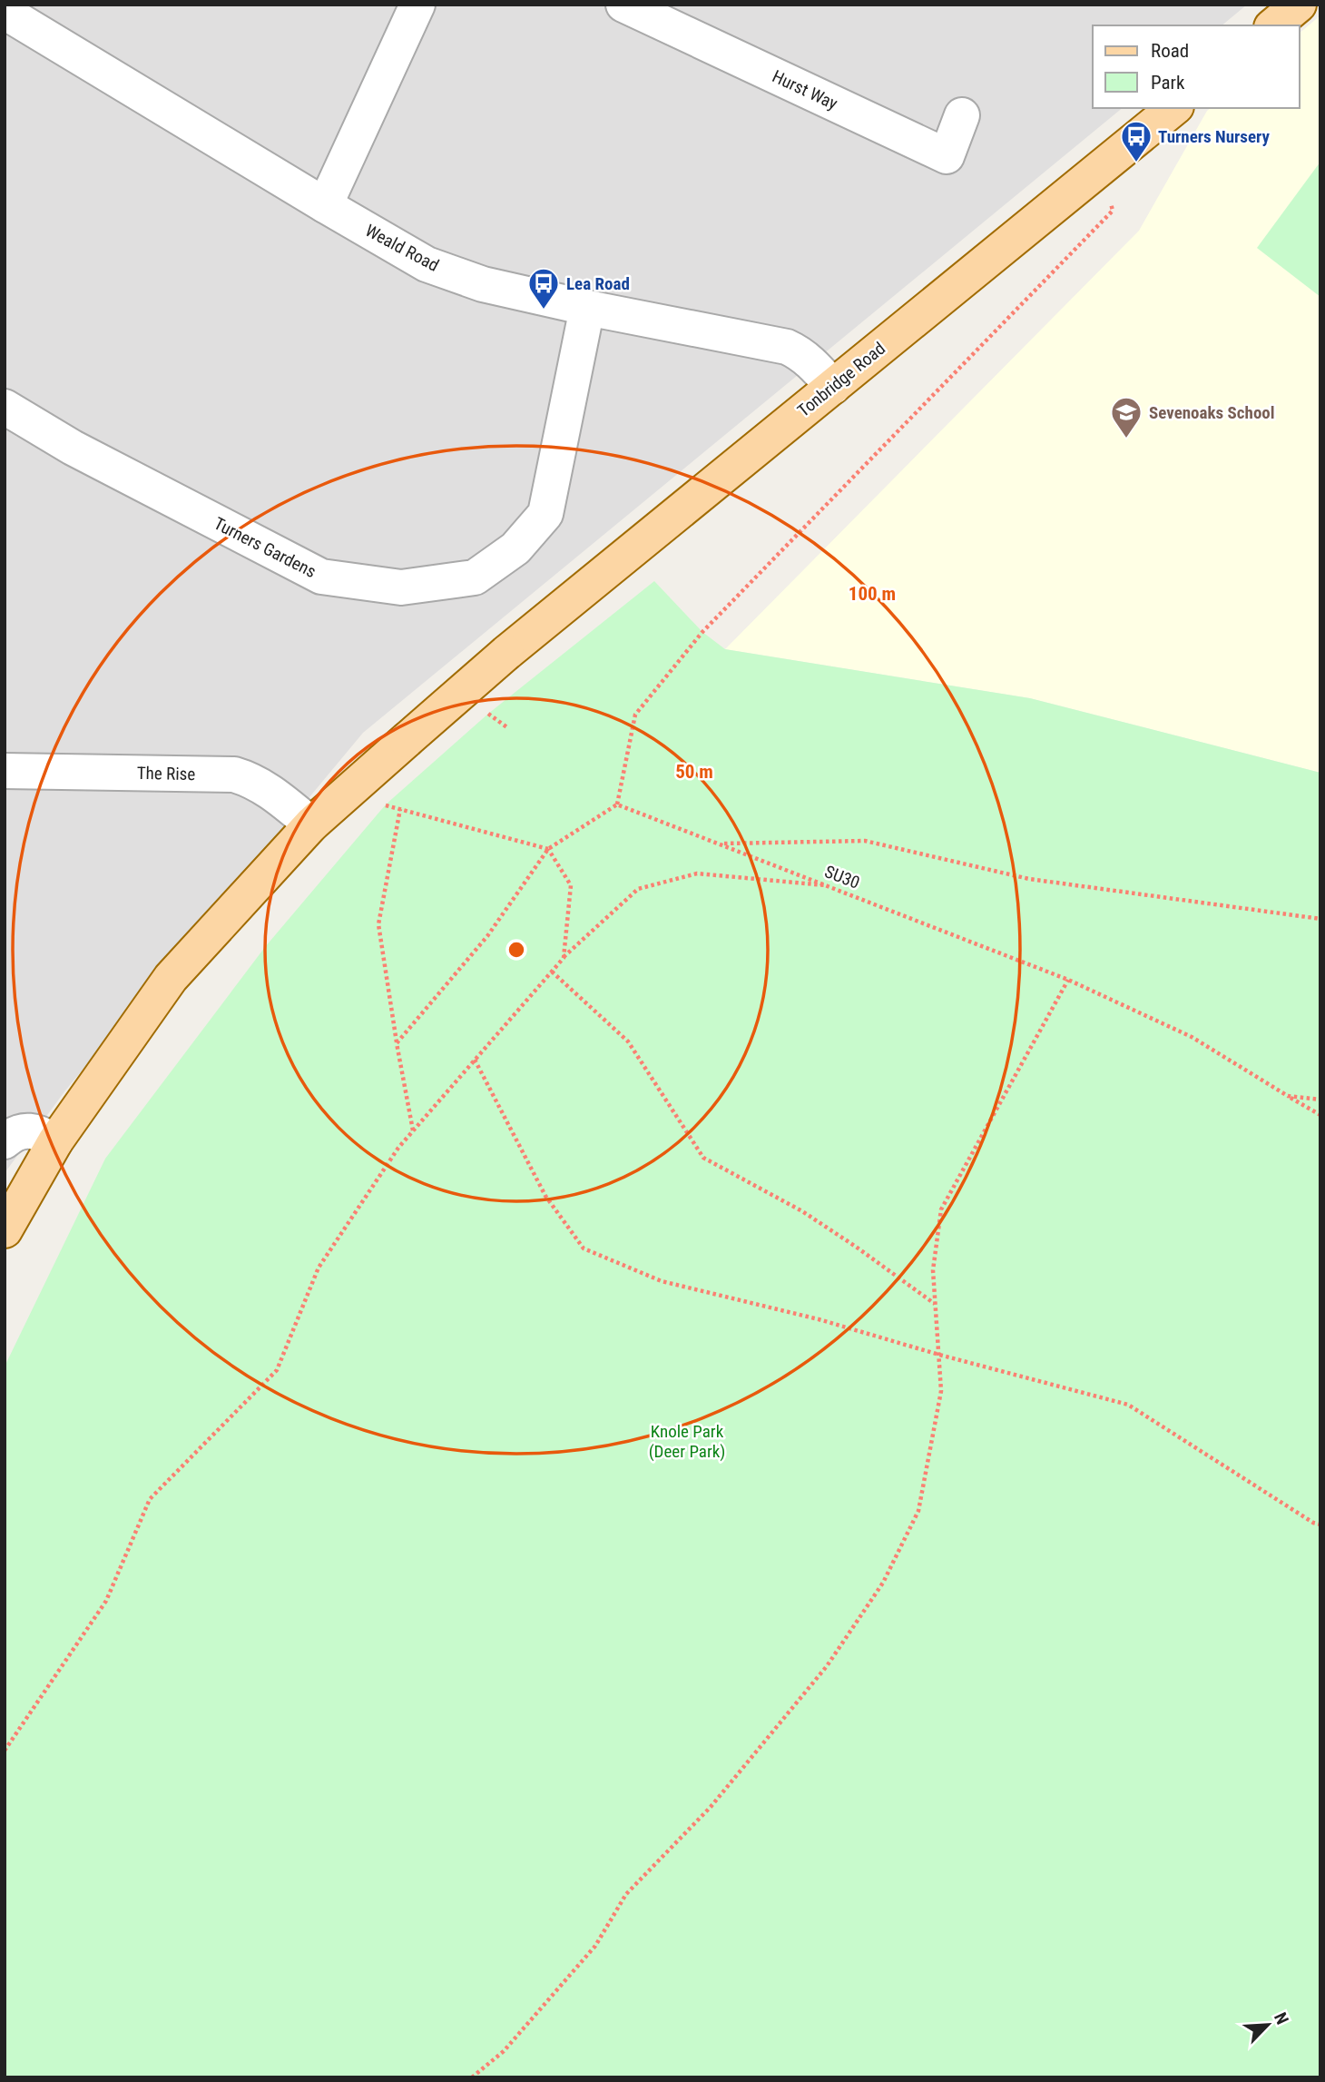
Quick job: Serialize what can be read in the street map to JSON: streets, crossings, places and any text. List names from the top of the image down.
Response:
{
  "streets": {
    "main road": ["Tonbridge Road"],
    "street": [
      "Hurst Way",
      "Weald Road",
      "Turners Gardens",
      "The Rise"
    ],
    "path": ["SU30"]
  },
  "crossings": [
    ["Weald Road", "Tonbridge Road"],
    ["Weald Road", "Turners Gardens"],
    ["Tonbridge Road", "The Rise"]
  ],
  "parks": ["Knole Park (Deer Park)"],
  "places": {
    "bus stop": ["Turners Nursery", "Lea Road"],
    "school or university": ["Sevenoaks School"]
  },
  "legend": ["Road", "Park"],
  "north": "top right",
  "rings": ["100 m", "50 m"]
}
